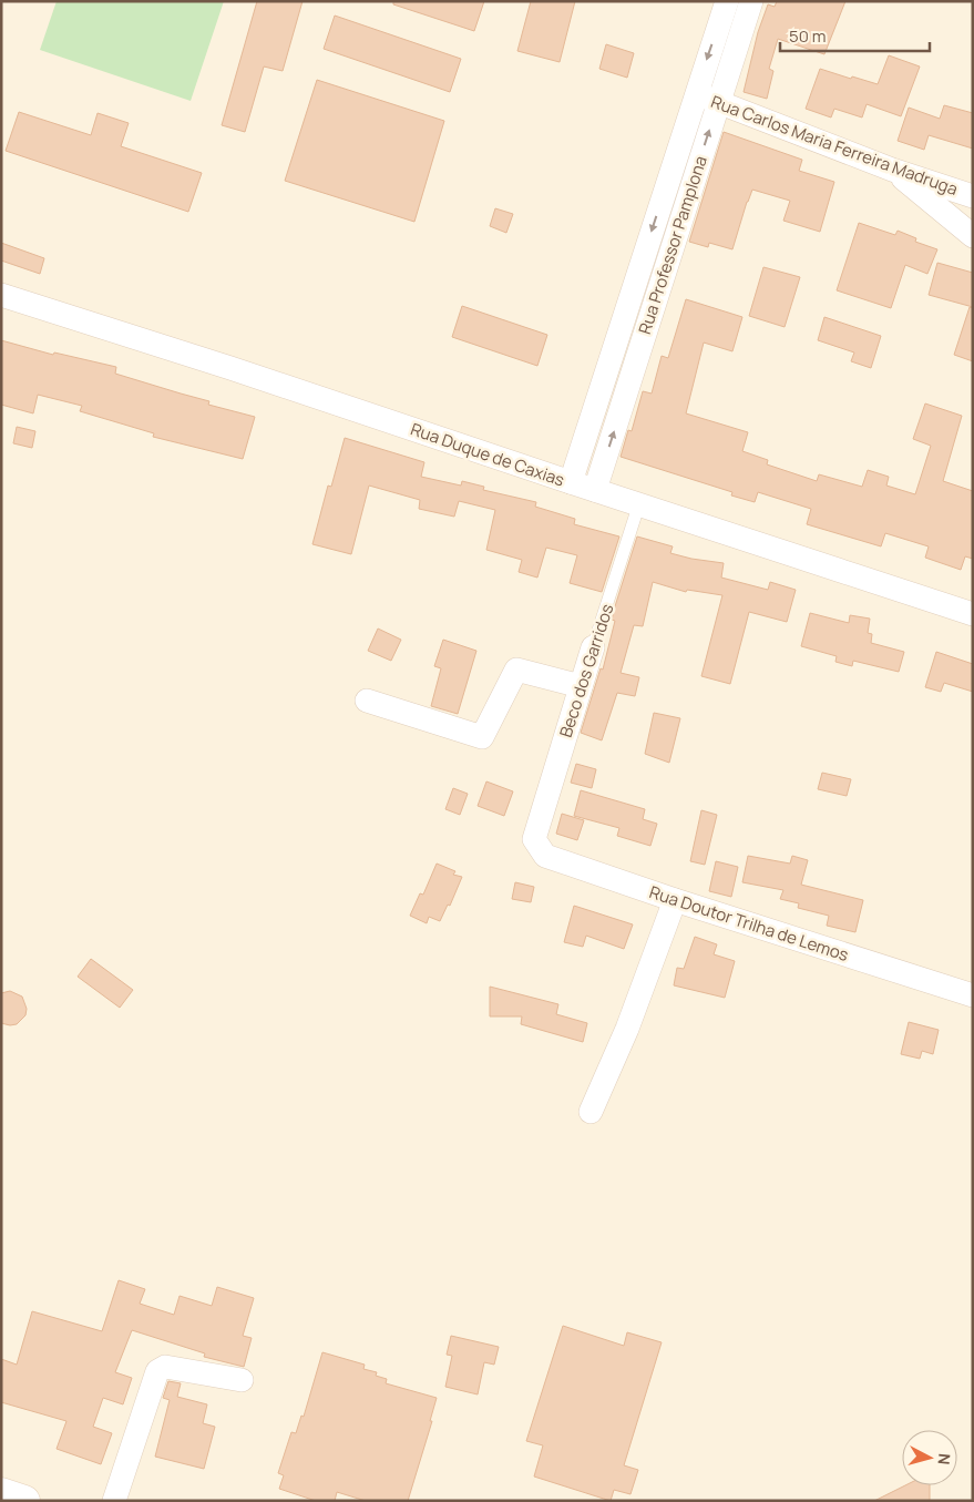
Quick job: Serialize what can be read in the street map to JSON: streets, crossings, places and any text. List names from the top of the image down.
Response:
{
  "streets": {
    "street": [
      "Rua Carlos Maria Ferreira Madruga",
      "Rua Professor Pamplona",
      "Rua Duque de Caxias",
      "Beco dos Garridos",
      "Rua Doutor Trilha de Lemos"
    ]
  },
  "crossings": [
    ["Rua Carlos Maria Ferreira Madruga", "Rua Professor Pamplona"],
    ["Rua Professor Pamplona", "Rua Duque de Caxias"],
    ["Rua Duque de Caxias", "Beco dos Garridos"],
    ["Beco dos Garridos", "Rua Doutor Trilha de Lemos"]
  ],
  "scale_bar": "50 m",
  "north": "right"
}
